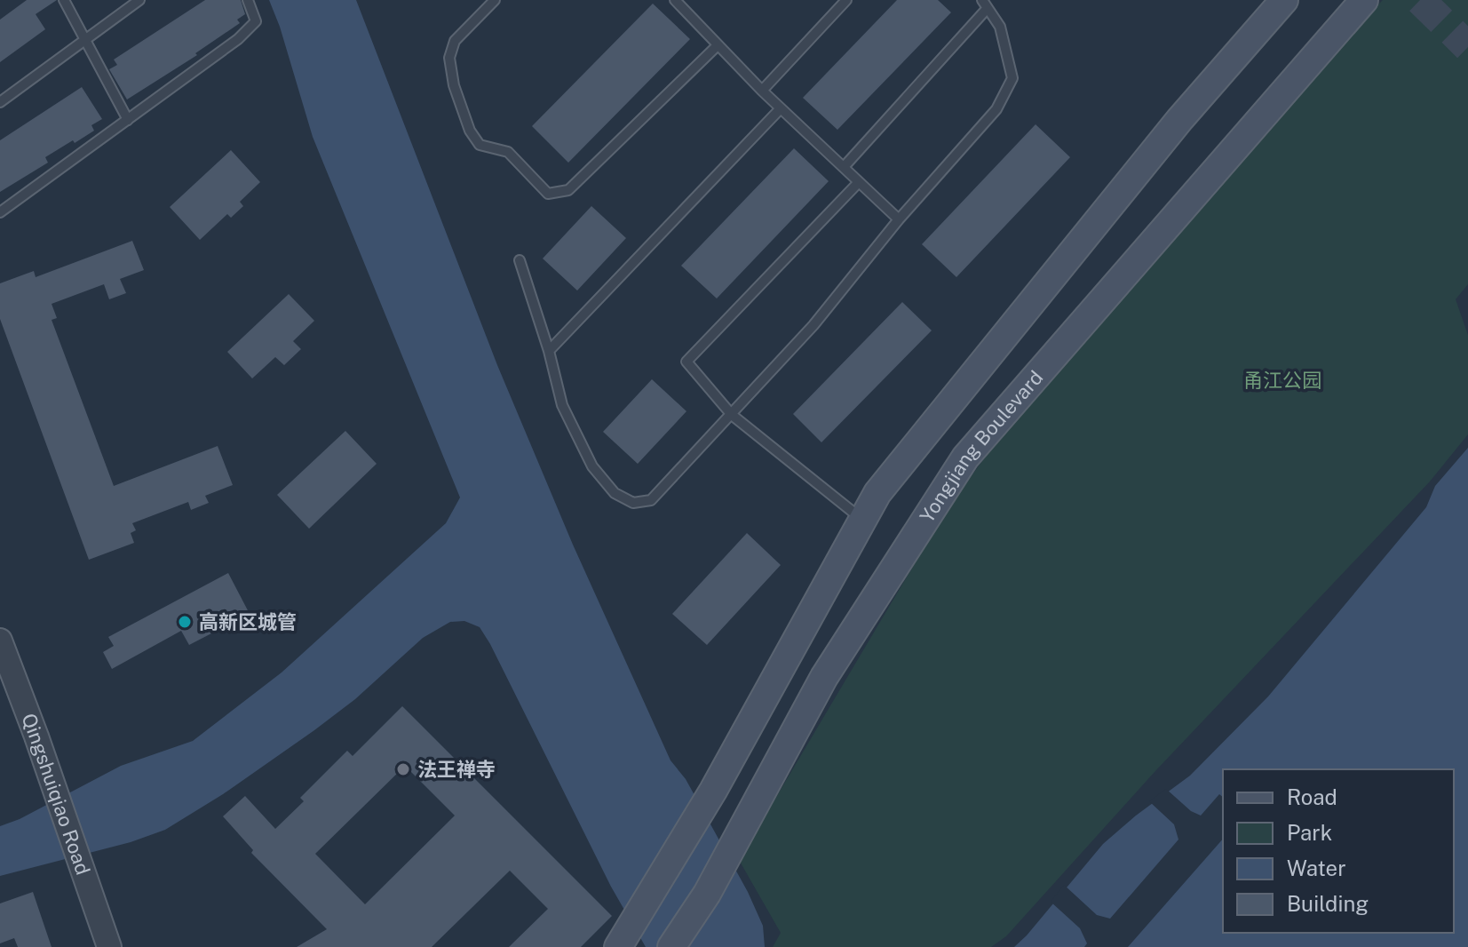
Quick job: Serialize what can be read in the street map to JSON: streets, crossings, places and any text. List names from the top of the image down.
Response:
{
  "streets": {
    "main road": ["Yongjiang Boulevard"],
    "street": ["Qingshuiqiao Road"]
  },
  "parks": ["甬江公园"],
  "places": ["高新区城管", "法王禅寺"],
  "legend": [
    "Road",
    "Park",
    "Water",
    "Building"
  ]
}
